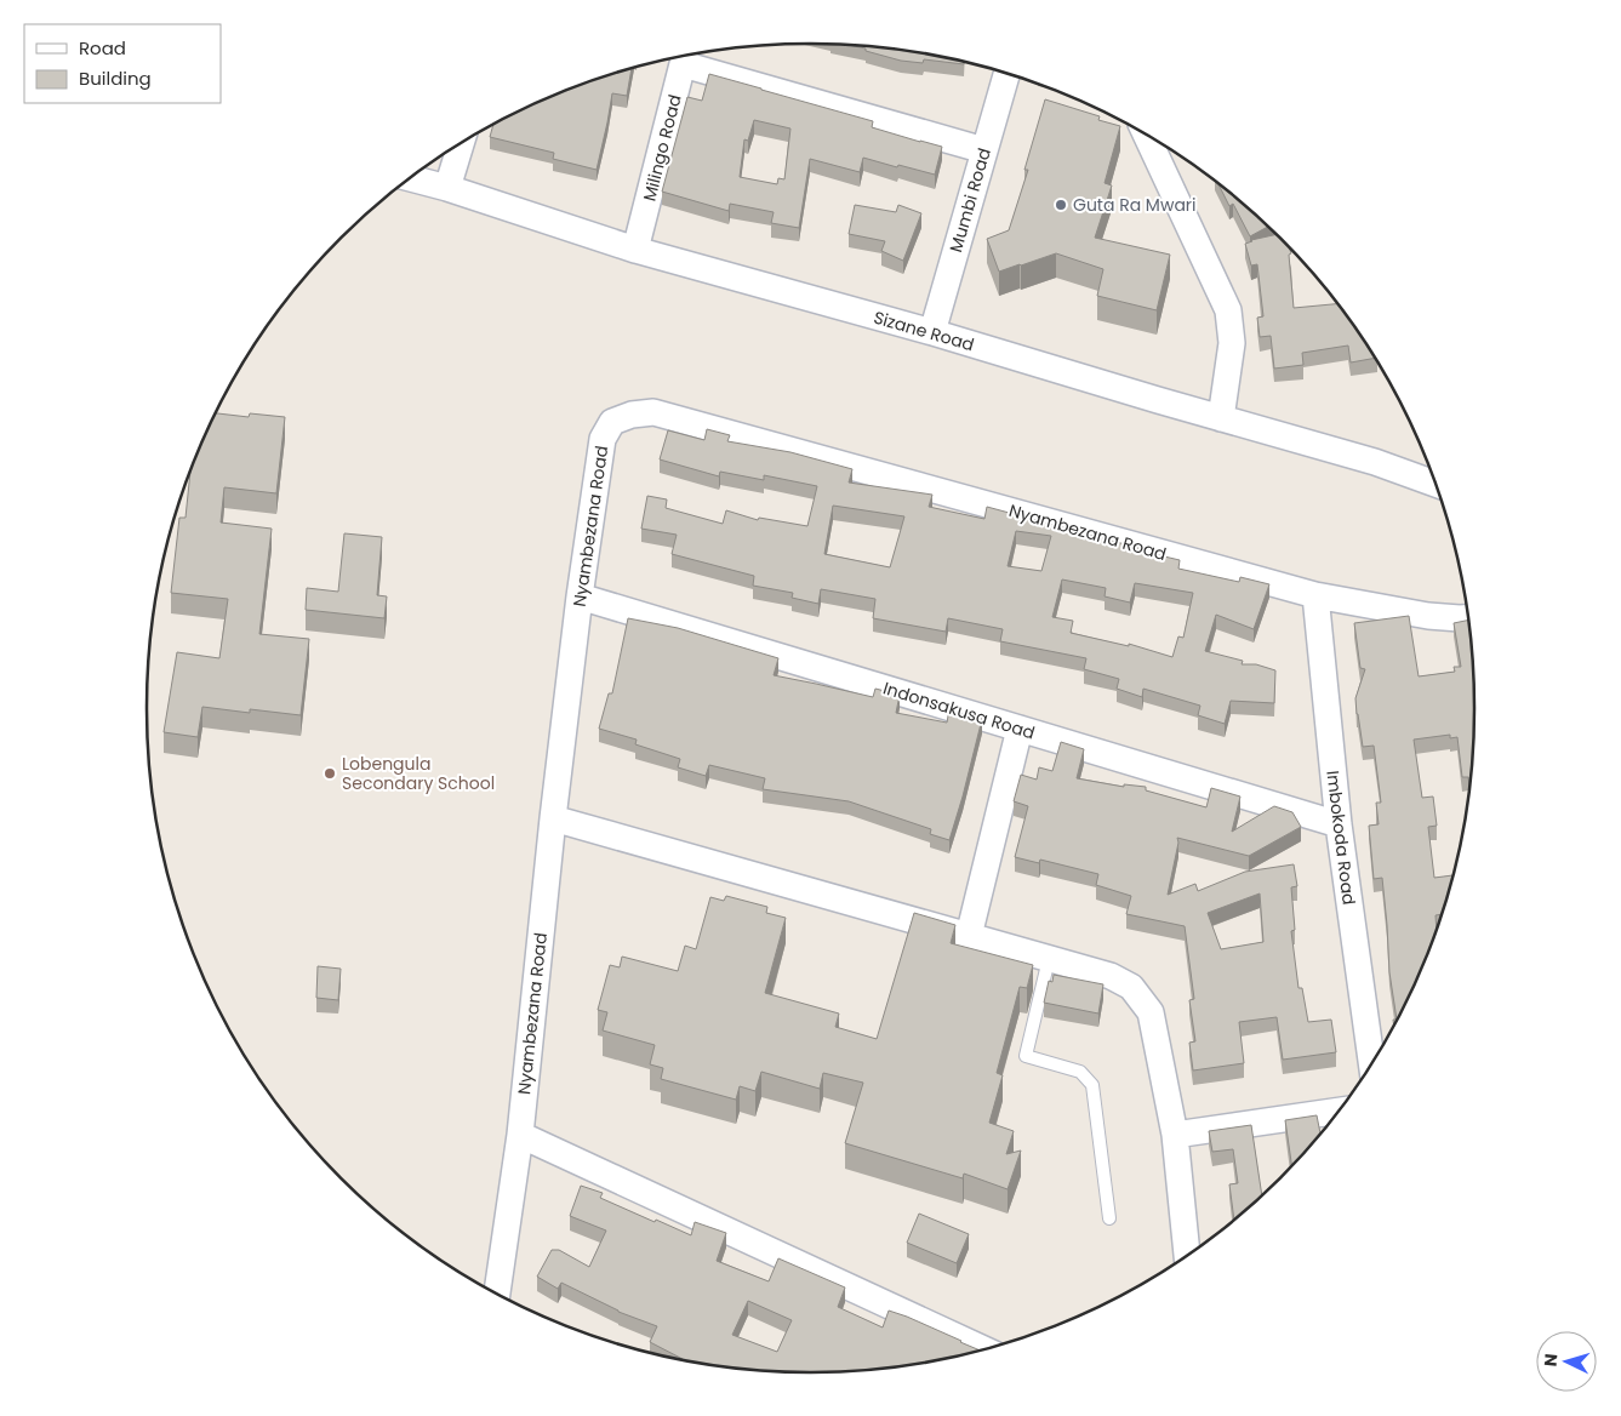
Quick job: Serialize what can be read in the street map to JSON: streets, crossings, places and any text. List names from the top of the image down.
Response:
{
  "streets": {
    "street": [
      "Milingo Road",
      "Mumbi Road",
      "Sizane Road",
      "Nyambezana Road",
      "Indonsakusa Road",
      "Imbokoda Road"
    ]
  },
  "crossings": [
    ["Milingo Road", "Sizane Road"],
    ["Mumbi Road", "Sizane Road"],
    ["Nyambezana Road", "Indonsakusa Road"],
    ["Nyambezana Road", "Imbokoda Road"],
    ["Indonsakusa Road", "Imbokoda Road"]
  ],
  "places": ["Guta Ra Mwari", "Lobengula Secondary School"],
  "legend": ["Road", "Building"],
  "north": "left"
}
